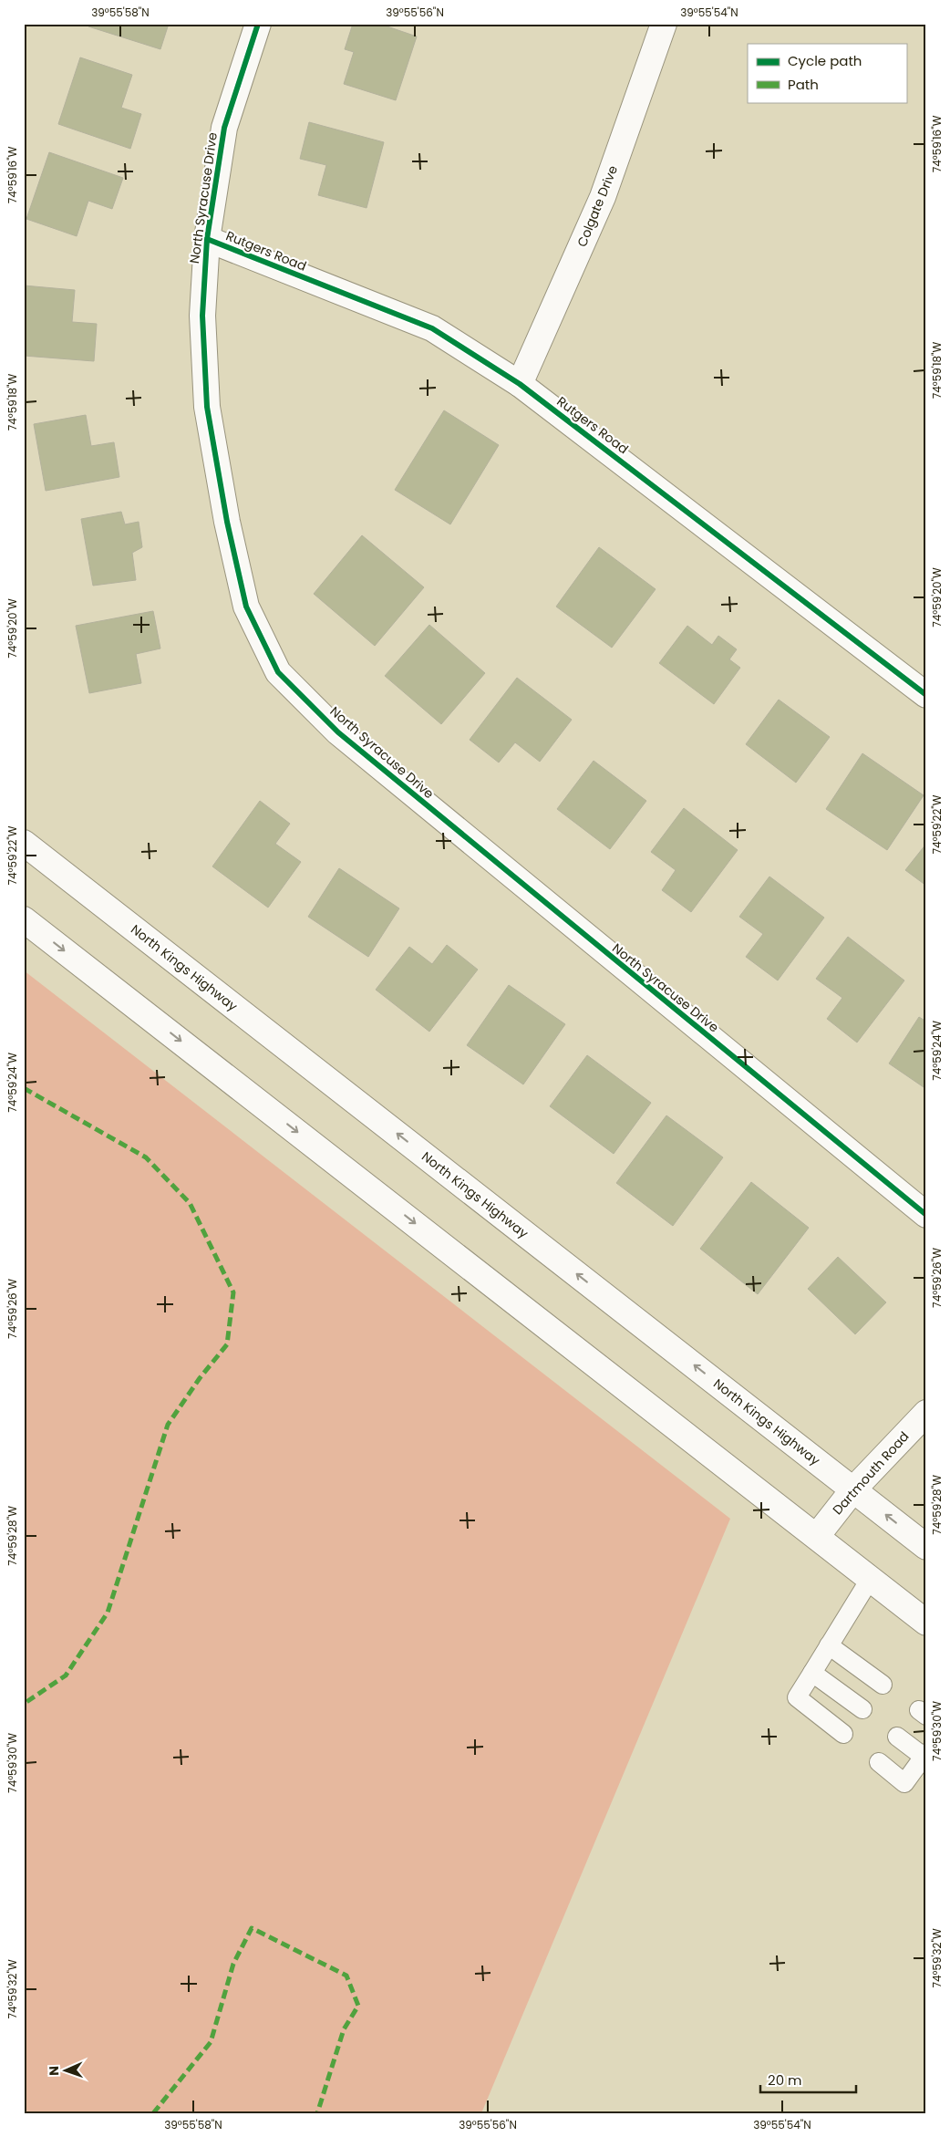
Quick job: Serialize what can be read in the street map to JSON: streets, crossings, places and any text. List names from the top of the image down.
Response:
{
  "streets": {
    "street": [
      "North Syracuse Drive",
      "Colgate Drive",
      "Rutgers Road",
      "North Kings Highway",
      "Dartmouth Road"
    ]
  },
  "crossings": [
    ["North Syracuse Drive", "Rutgers Road"],
    ["Colgate Drive", "Rutgers Road"],
    ["North Kings Highway", "Dartmouth Road"]
  ],
  "legend": ["Cycle path", "Path"],
  "scale_bar": "20 m",
  "north": "left",
  "coordinates": [
    "39°55'58\"N",
    "39°55'56\"N",
    "39°55'54\"N",
    "74°59'16\"W",
    "74°59'18\"W",
    "74°59'20\"W",
    "74°59'22\"W",
    "74°59'24\"W",
    "74°59'26\"W",
    "74°59'28\"W",
    "74°59'30\"W",
    "74°59'32\"W"
  ]
}
